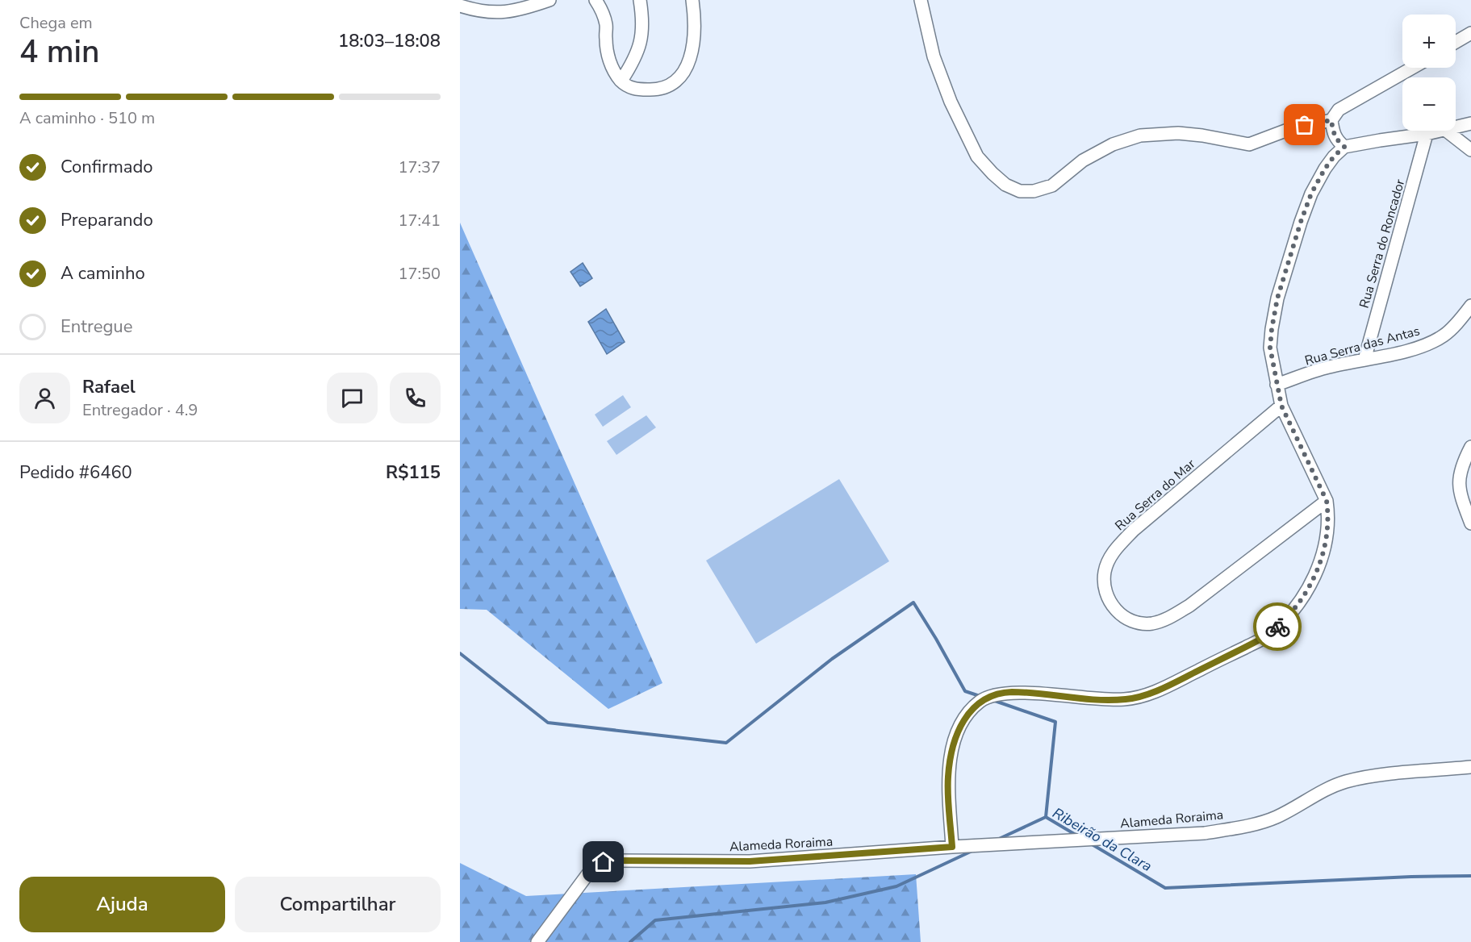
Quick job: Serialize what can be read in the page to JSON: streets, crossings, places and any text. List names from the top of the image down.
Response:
{
  "streets": {
    "street": [
      "Rua Serra do Roncador",
      "Rua Serra das Antas",
      "Rua Serra do Mar",
      "Alameda Roraima"
    ]
  },
  "crossings": [
    ["Rua Serra do Roncador", "Rua Serra das Antas"]
  ],
  "water": ["Ribeirão da Clara"],
  "page": {
    "heading": ["4 min", "Chega em", "18:03–18:08"],
    "panel": [
      "Rafael",
      "Entregador · 4.9",
      "Pedido #6460",
      "R$115"
    ],
    "map_buttons": ["+", "−"],
    "bar": "A caminho · 510 m",
    "list": [
      ["Confirmado", "17:37"],
      ["Preparando", "17:41"],
      ["A caminho", "17:50"],
      "Entregue"
    ],
    "buttons": ["Ajuda", "Compartilhar"]
  }
}
